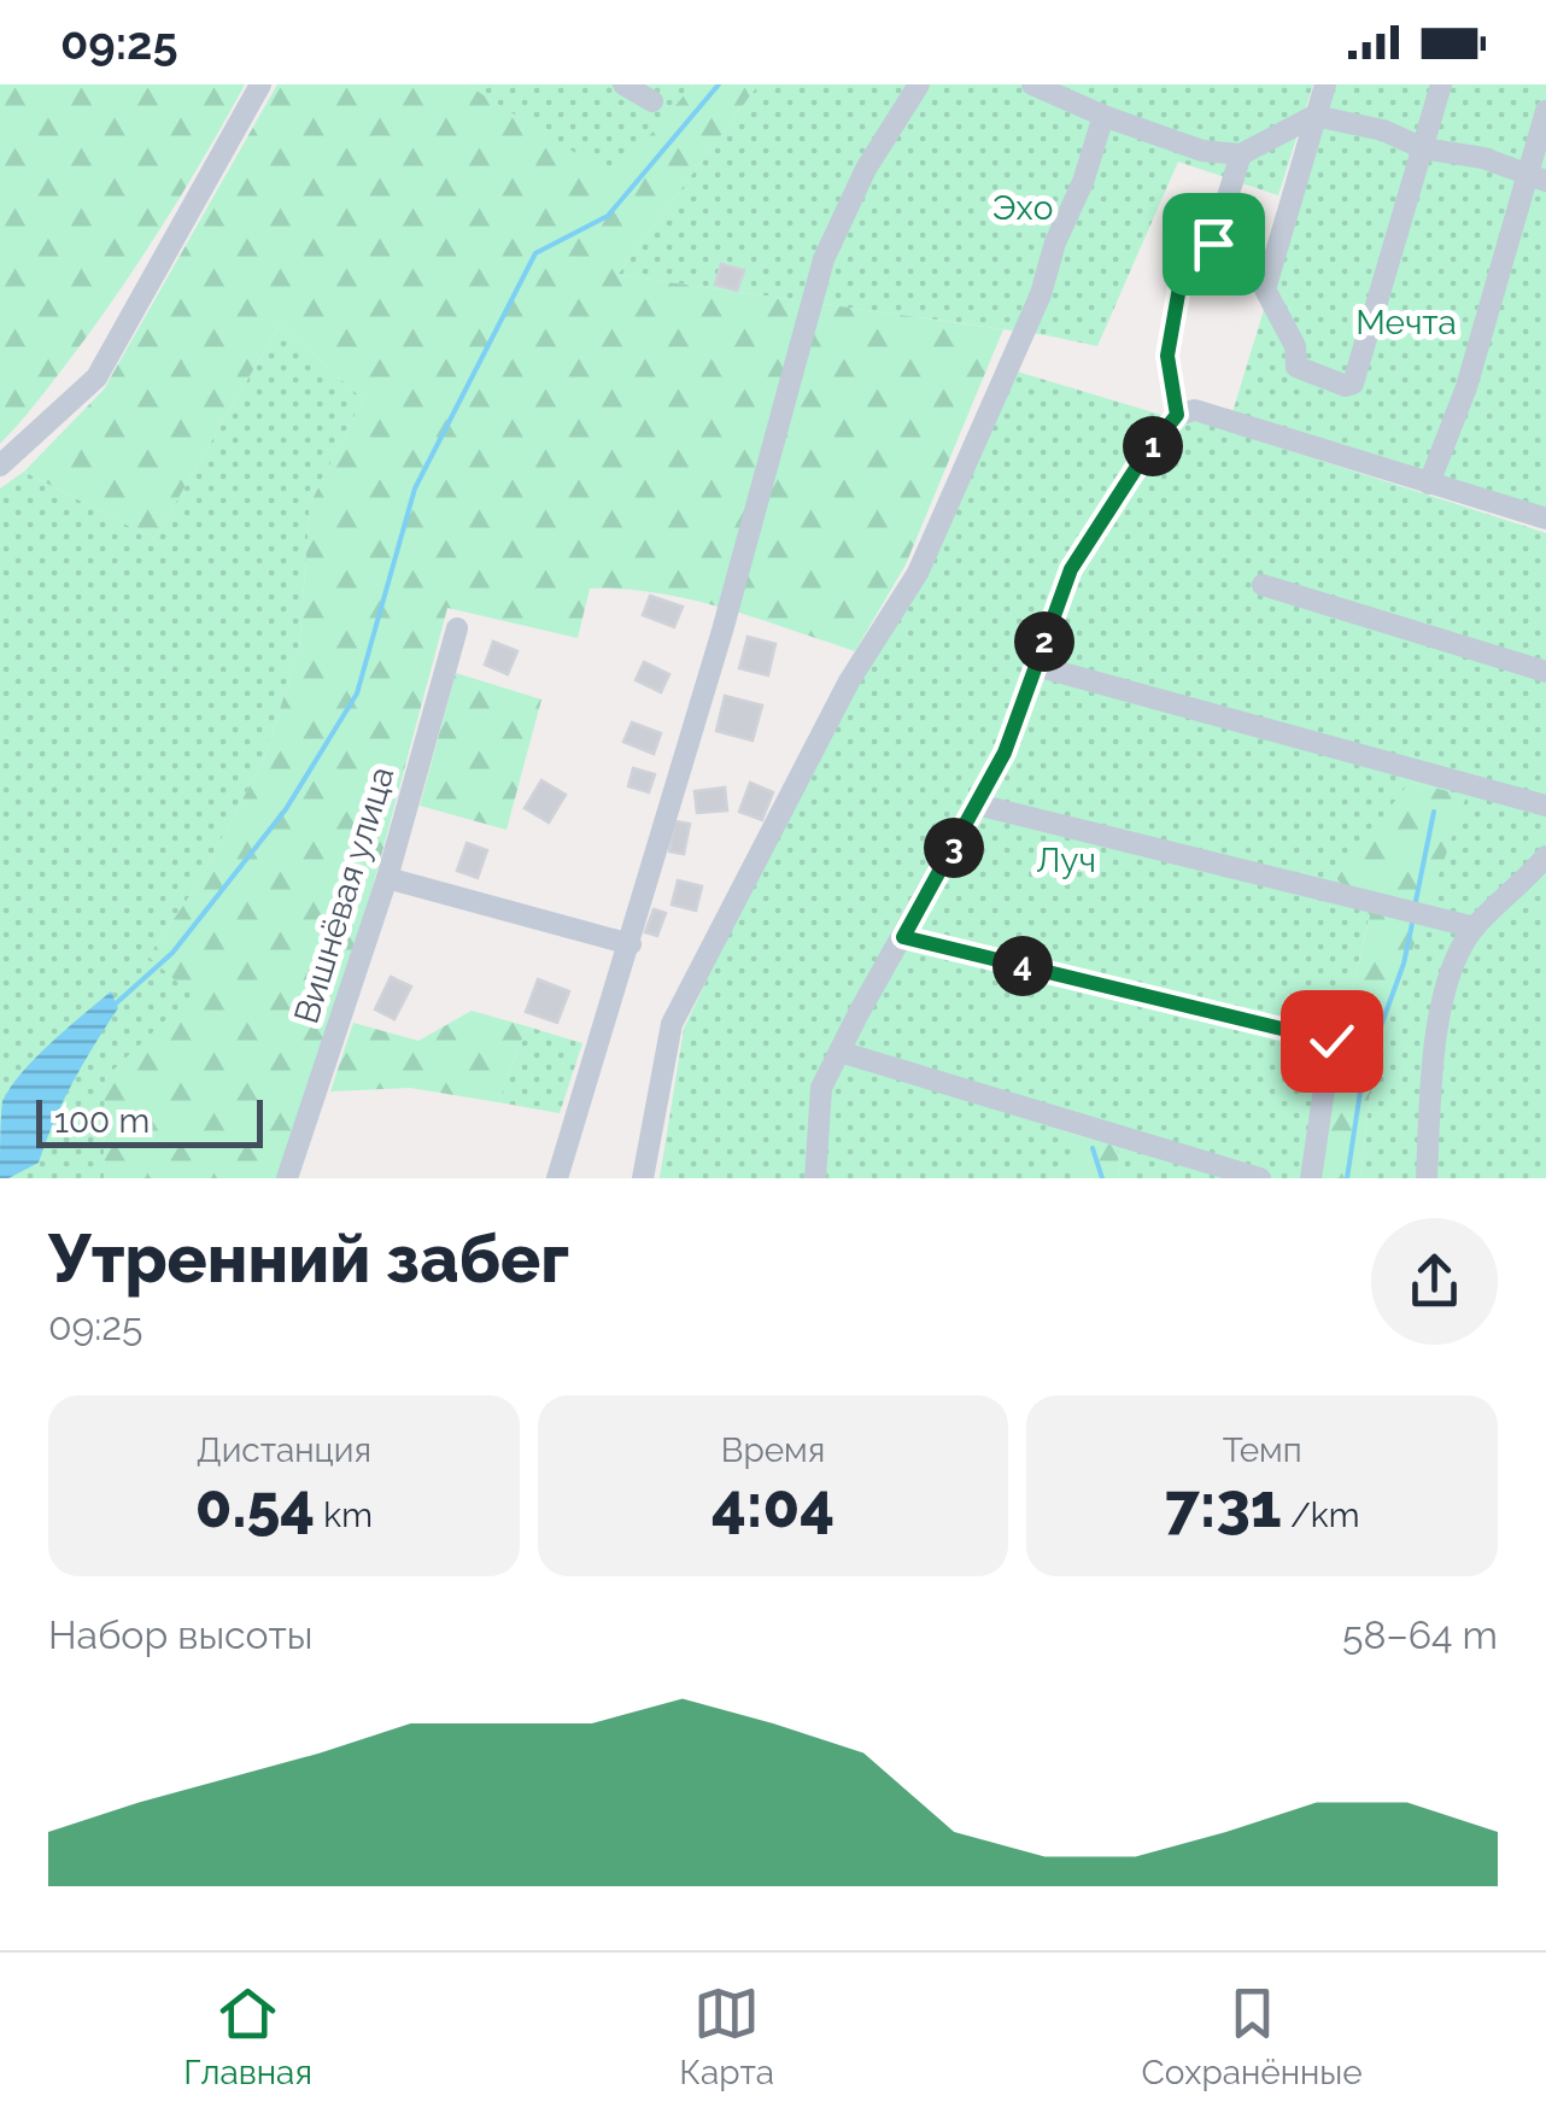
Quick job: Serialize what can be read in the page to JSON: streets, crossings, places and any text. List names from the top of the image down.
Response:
{
  "streets": {
    "street": ["Вишнёвая улица"]
  },
  "parks": ["Эхо", "Мечта", "Луч"],
  "scale_bar": "100 m",
  "page": {
    "status": "09:25",
    "pins": [
      "1",
      "2",
      "3",
      "4"
    ],
    "scale": "100 m",
    "heading": ["Утренний забег", "09:25"],
    "stats": [
      ["Дистанция", "0.54 km"],
      ["Время", "4:04"],
      ["Темп", "7:31 /km"]
    ],
    "chart": ["Набор высоты", "58–64 m"],
    "tabs": ["Главная", "Карта", "Сохранённые"]
  }
}
